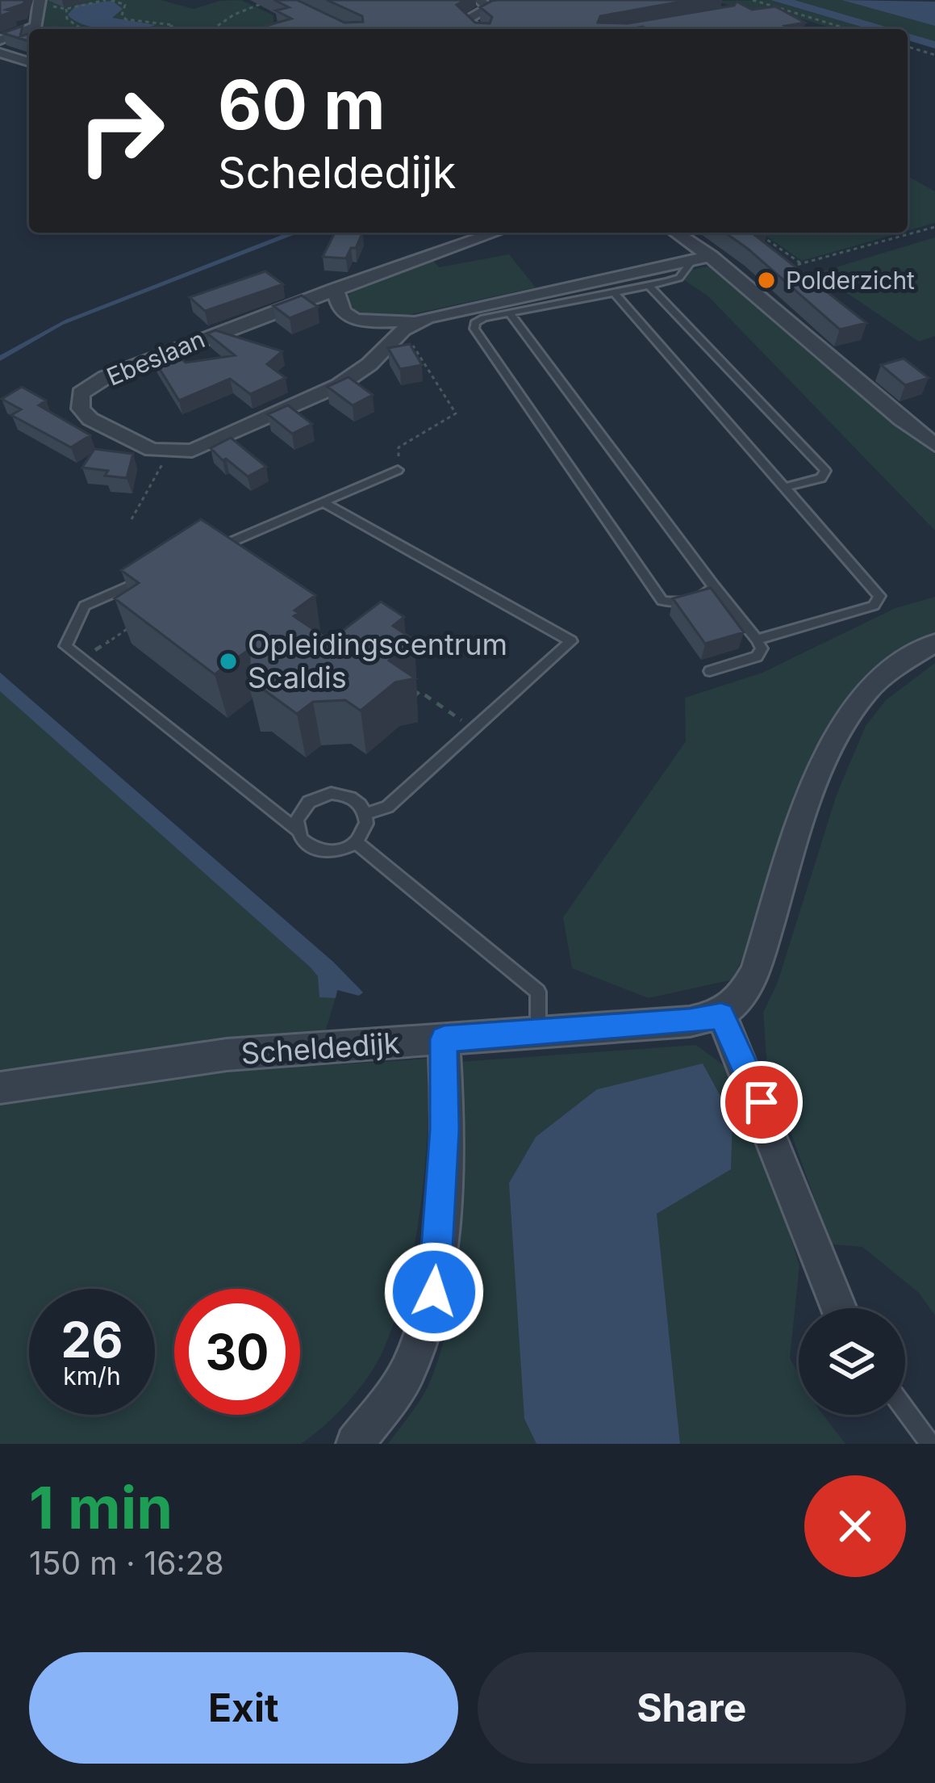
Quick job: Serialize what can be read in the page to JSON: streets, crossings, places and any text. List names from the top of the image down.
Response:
{
  "streets": {
    "street": ["Ebeslaan", "Scheldedijk"]
  },
  "places": ["Polderzicht", "Opleidingscentrum Scaldis"],
  "page": {
    "turn": ["60 m", "Scheldedijk"],
    "speed": "26 km/h",
    "limit": "30",
    "heading": ["1 min", "150 m · 16:28"],
    "buttons": ["Exit", "Share"]
  }
}
